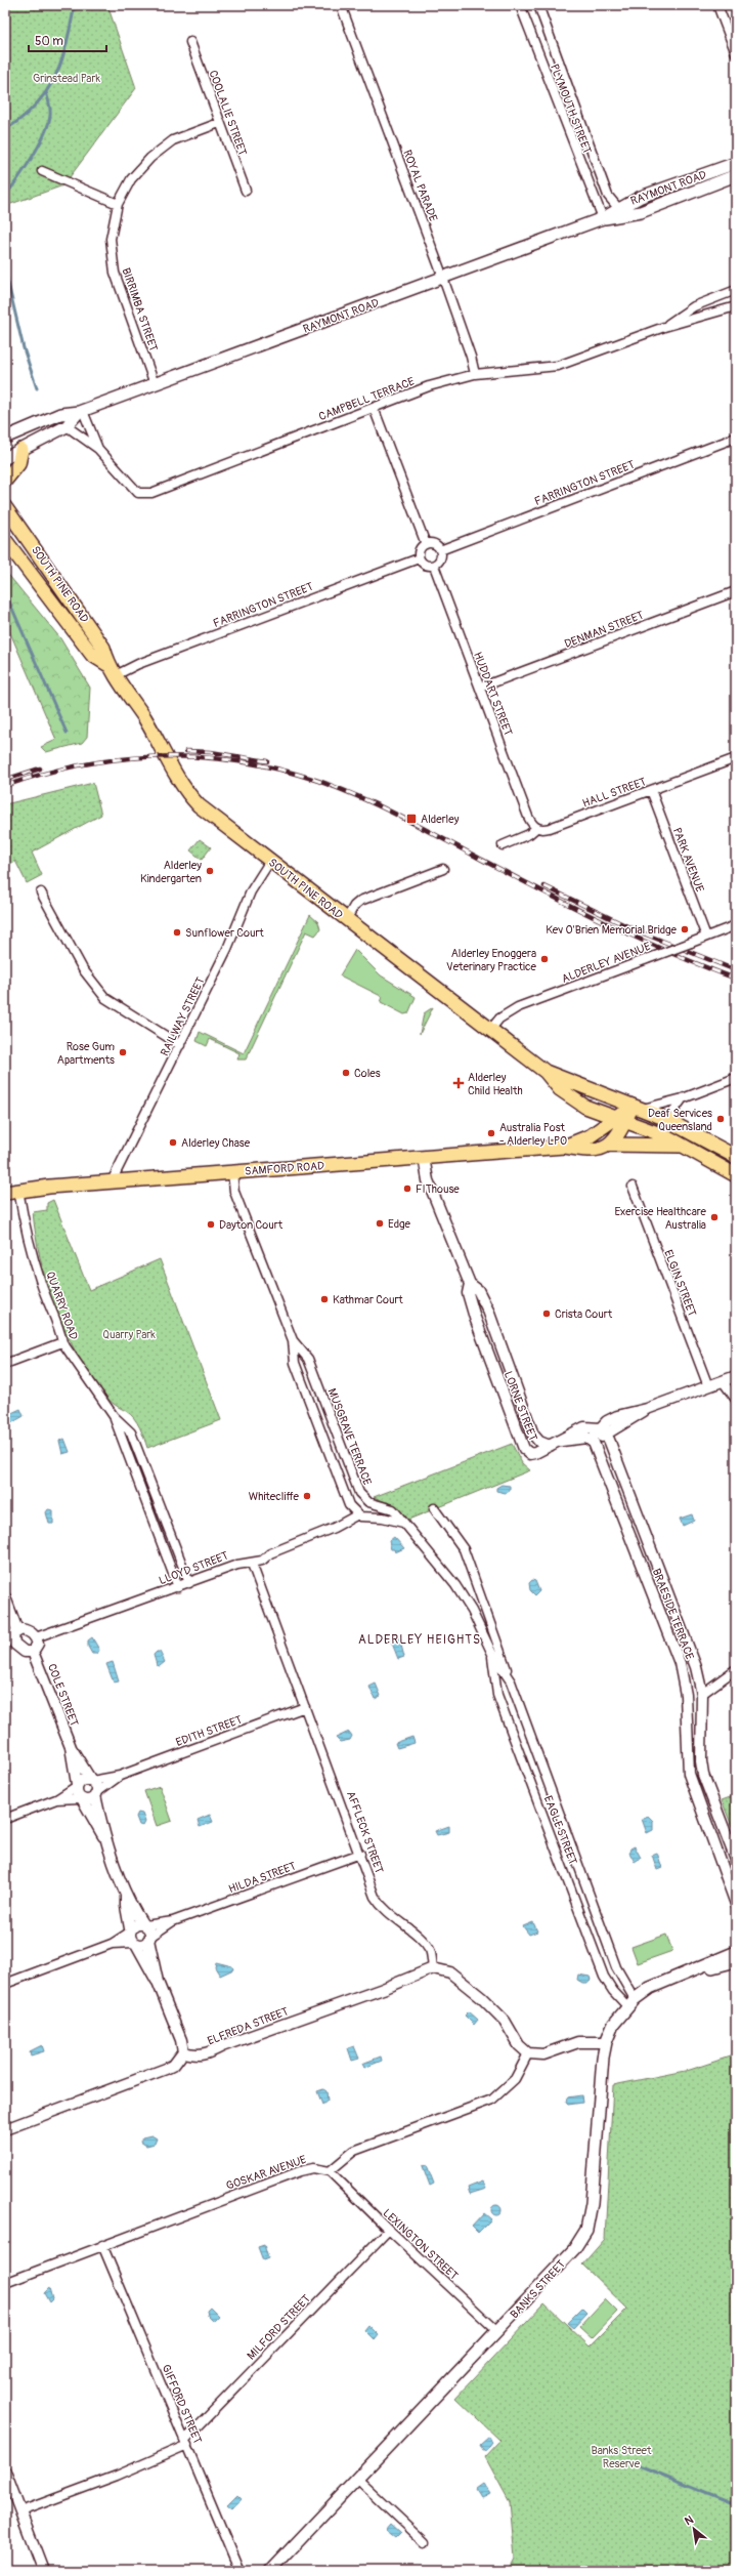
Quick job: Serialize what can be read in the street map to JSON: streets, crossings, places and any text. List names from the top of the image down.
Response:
{
  "streets": {
    "main road": [
      "RAYMONT ROAD",
      "SOUTH PINE ROAD",
      "SAMFORD ROAD",
      "BANKS STREET"
    ],
    "street": [
      "PLYMOUTH STREET",
      "COOLALIE STREET",
      "ROYAL PARADE",
      "BIRRIMBA STREET",
      "CAMPBELL TERRACE",
      "FARRINGTON STREET",
      "DENMAN STREET",
      "HUDDART STREET",
      "HALL STREET",
      "PARK AVENUE",
      "ALDERLEY AVENUE",
      "RAILWAY STREET",
      "ELGIN STREET",
      "QUARRY ROAD",
      "LORNE STREET",
      "MUSGRAVE TERRACE",
      "LLOYD STREET",
      "BRAESIDE TERRACE",
      "COLE STREET",
      "EDITH STREET",
      "EAGLE STREET",
      "AFFLECK STREET",
      "HILDA STREET",
      "ELFREDA STREET",
      "GOSKAR AVENUE",
      "LEXINGTON STREET",
      "MILFORD STREET",
      "GIFFORD STREET"
    ]
  },
  "crossings": [
    ["PLYMOUTH STREET", "RAYMONT ROAD"],
    ["COOLALIE STREET", "BIRRIMBA STREET"],
    ["ROYAL PARADE", "RAYMONT ROAD"],
    ["ROYAL PARADE", "CAMPBELL TERRACE"],
    ["RAYMONT ROAD", "BIRRIMBA STREET"],
    ["RAYMONT ROAD", "CAMPBELL TERRACE"],
    ["FARRINGTON STREET", "SOUTH PINE ROAD"],
    ["FARRINGTON STREET", "HUDDART STREET"],
    ["SOUTH PINE ROAD", "ALDERLEY AVENUE"],
    ["SOUTH PINE ROAD", "RAILWAY STREET"],
    ["SOUTH PINE ROAD", "SAMFORD ROAD"],
    ["DENMAN STREET", "HUDDART STREET"],
    ["HUDDART STREET", "HALL STREET"],
    ["HALL STREET", "PARK AVENUE"],
    ["PARK AVENUE", "ALDERLEY AVENUE"],
    ["RAILWAY STREET", "SAMFORD ROAD"],
    ["SAMFORD ROAD", "QUARRY ROAD"],
    ["SAMFORD ROAD", "LORNE STREET"],
    ["SAMFORD ROAD", "MUSGRAVE TERRACE"],
    ["QUARRY ROAD", "LLOYD STREET"],
    ["MUSGRAVE TERRACE", "LLOYD STREET"],
    ["MUSGRAVE TERRACE", "EAGLE STREET"],
    ["LLOYD STREET", "COLE STREET"],
    ["LLOYD STREET", "AFFLECK STREET"],
    ["COLE STREET", "EDITH STREET"],
    ["EDITH STREET", "AFFLECK STREET"],
    ["EAGLE STREET", "BANKS STREET"],
    ["AFFLECK STREET", "HILDA STREET"],
    ["AFFLECK STREET", "ELFREDA STREET"],
    ["GOSKAR AVENUE", "LEXINGTON STREET"],
    ["GOSKAR AVENUE", "GIFFORD STREET"],
    ["LEXINGTON STREET", "BANKS STREET"],
    ["LEXINGTON STREET", "MILFORD STREET"],
    ["MILFORD STREET", "GIFFORD STREET"]
  ],
  "districts": ["ALDERLEY HEIGHTS"],
  "parks": ["Grinstead Park", "Quarry Park", "Banks Street Reserve"],
  "places": {
    "transit": ["Alderley"],
    "other": [
      "Alderley Kindergarten",
      "Kev O'Brien Memorial Bridge",
      "Sunflower Court",
      "Alderley Enoggera Veterinary Practice",
      "Rose Gum Apartments",
      "Coles",
      "Deaf Services Queensland",
      "Australia Post - Alderley LPO",
      "Alderley Chase",
      "FIThouse",
      "Exercise Healthcare Australia",
      "Edge",
      "Dayton Court",
      "Kathmar Court",
      "Crista Court",
      "Whitecliffe"
    ],
    "health": ["Alderley Child Health"]
  },
  "scale_bar": "50 m",
  "north": "top left"
}
